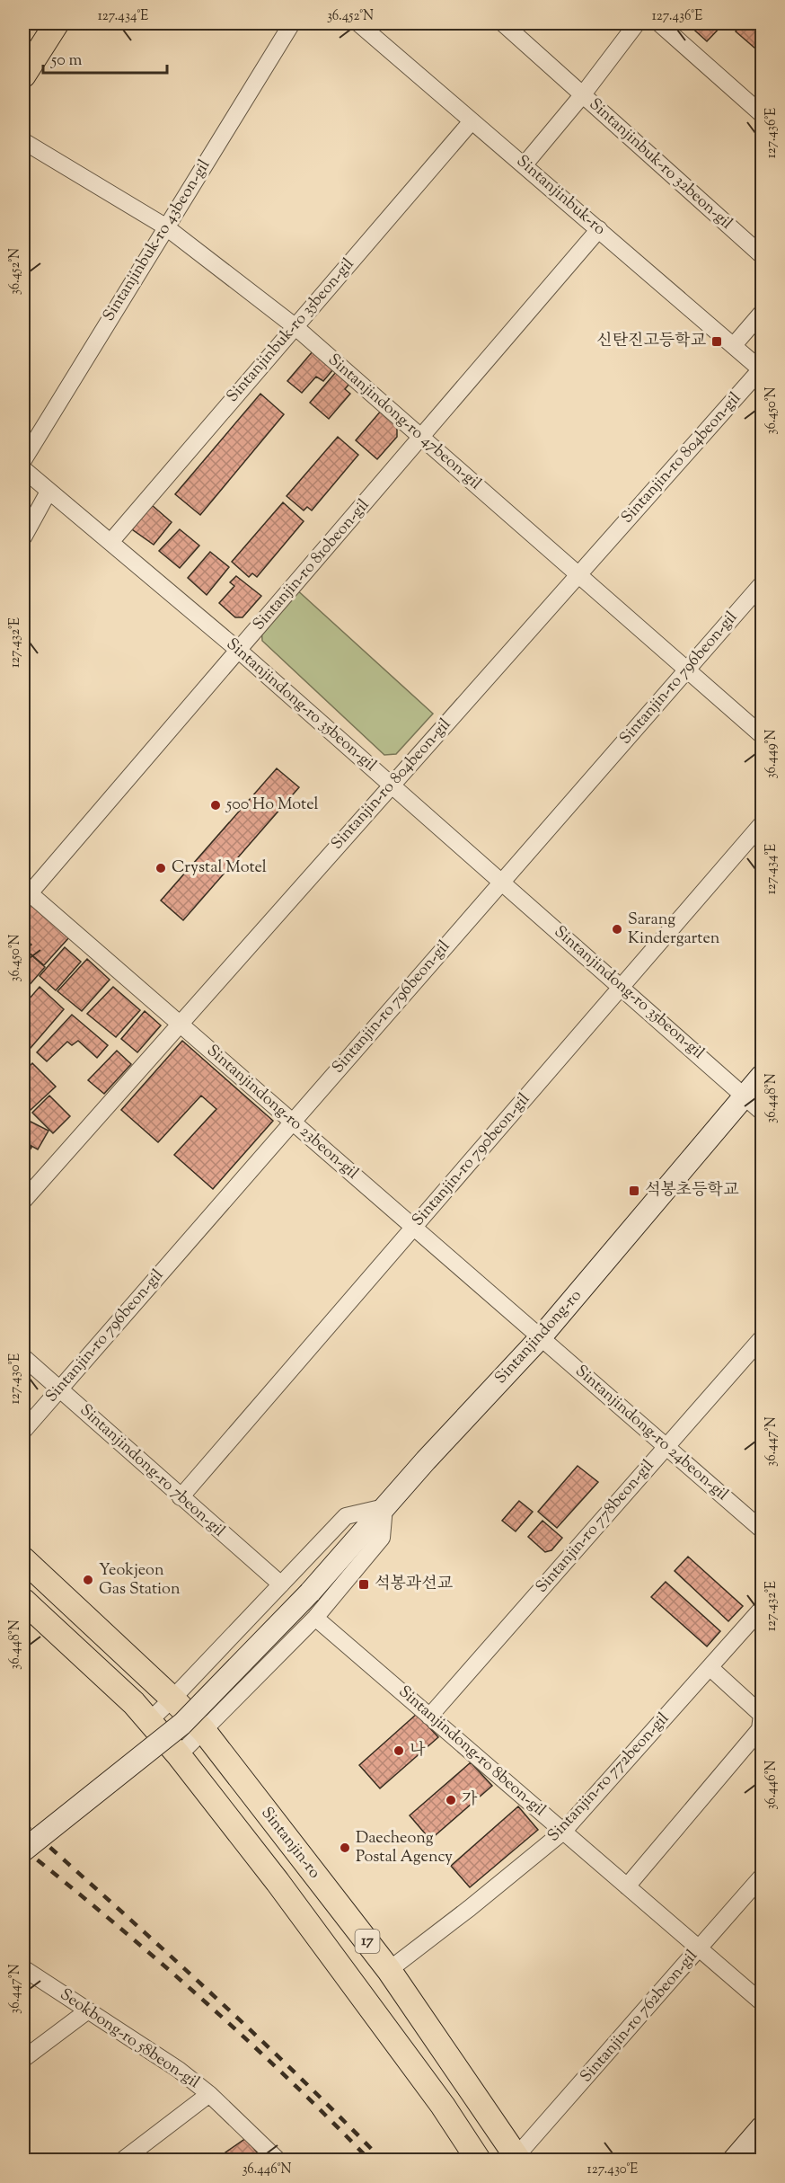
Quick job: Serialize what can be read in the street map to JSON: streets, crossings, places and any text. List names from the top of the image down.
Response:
{
  "streets": {
    "main road": ["Sintanjindong-ro", "Sintanjin-ro", "17"],
    "street": [
      "Sintanjinbuk-ro 32beon-gil",
      "Sintanjinbuk-ro",
      "Sintanjinbuk-ro 43beon-gil",
      "Sintanjinbuk-ro 35beon-gil",
      "Sintanjindong-ro 47beon-gil",
      "Sintanjin-ro 804beon-gil",
      "Sintanjin-ro 810beon-gil",
      "Sintanjin-ro 796beon-gil",
      "Sintanjindong-ro 35beon-gil",
      "Sintanjindong-ro 23beon-gil",
      "Sintanjin-ro 790beon-gil",
      "Sintanjindong-ro 24beon-gil",
      "Sintanjindong-ro 7beon-gil",
      "Sintanjin-ro 778beon-gil",
      "Sintanjindong-ro 8beon-gil",
      "Sintanjin-ro 772beon-gil",
      "Sintanjin-ro 762beon-gil",
      "Seokbong-ro 58beon-gil"
    ]
  },
  "crossings": [
    ["Sintanjinbuk-ro 32beon-gil", "Sintanjinbuk-ro"],
    ["Sintanjinbuk-ro", "Sintanjinbuk-ro 35beon-gil"],
    ["Sintanjinbuk-ro", "Sintanjin-ro 804beon-gil"],
    ["Sintanjinbuk-ro", "Sintanjin-ro 810beon-gil"],
    ["Sintanjinbuk-ro 43beon-gil", "Sintanjindong-ro 47beon-gil"],
    ["Sintanjinbuk-ro 35beon-gil", "Sintanjindong-ro 47beon-gil"],
    ["Sintanjinbuk-ro 35beon-gil", "Sintanjindong-ro 35beon-gil"],
    ["Sintanjindong-ro 47beon-gil", "Sintanjin-ro 804beon-gil"],
    ["Sintanjindong-ro 47beon-gil", "Sintanjin-ro 810beon-gil"],
    ["Sintanjindong-ro 47beon-gil", "Sintanjin-ro 796beon-gil"],
    ["Sintanjin-ro 804beon-gil", "Sintanjindong-ro 35beon-gil"],
    ["Sintanjin-ro 804beon-gil", "Sintanjindong-ro 23beon-gil"],
    ["Sintanjin-ro 810beon-gil", "Sintanjindong-ro 35beon-gil"],
    ["Sintanjin-ro 810beon-gil", "Sintanjindong-ro 23beon-gil"],
    ["Sintanjin-ro 796beon-gil", "Sintanjindong-ro 35beon-gil"],
    ["Sintanjin-ro 796beon-gil", "Sintanjindong-ro 23beon-gil"],
    ["Sintanjin-ro 796beon-gil", "Sintanjindong-ro 7beon-gil"],
    ["Sintanjindong-ro 35beon-gil", "Sintanjin-ro 790beon-gil"],
    ["Sintanjindong-ro 35beon-gil", "Sintanjindong-ro"],
    ["Sintanjindong-ro 23beon-gil", "Sintanjin-ro 790beon-gil"],
    ["Sintanjindong-ro 23beon-gil", "Sintanjindong-ro"],
    ["Sintanjindong-ro 23beon-gil", "Sintanjindong-ro 24beon-gil"],
    ["Sintanjin-ro 790beon-gil", "Sintanjindong-ro 7beon-gil"],
    ["Sintanjindong-ro", "Sintanjindong-ro 24beon-gil"],
    ["Sintanjindong-ro 24beon-gil", "Sintanjin-ro 778beon-gil"],
    ["Sintanjin-ro 778beon-gil", "Sintanjindong-ro 8beon-gil"],
    ["Sintanjindong-ro 8beon-gil", "Sintanjin-ro 772beon-gil"],
    ["Sintanjindong-ro 8beon-gil", "Sintanjin-ro 762beon-gil"],
    ["Sintanjin-ro 772beon-gil", "Sintanjin-ro"],
    ["Sintanjin-ro", "Sintanjin-ro 762beon-gil"]
  ],
  "places": {
    "transit": ["신탄진고등학교", "석봉초등학교", "석봉과선교"],
    "other": [
      "500 Ho Motel",
      "Crystal Motel",
      "Sarang Kindergarten",
      "Yeokjeon Gas Station",
      "나",
      "가",
      "Daecheong Postal Agency"
    ]
  },
  "scale_bar": "50 m",
  "coordinates": [
    "127.434°E",
    "36.452°N",
    "127.436°E",
    "36.450°N",
    "127.432°E",
    "36.449°N",
    "36.448°N",
    "127.430°E",
    "36.447°N",
    "36.446°N"
  ]
}
